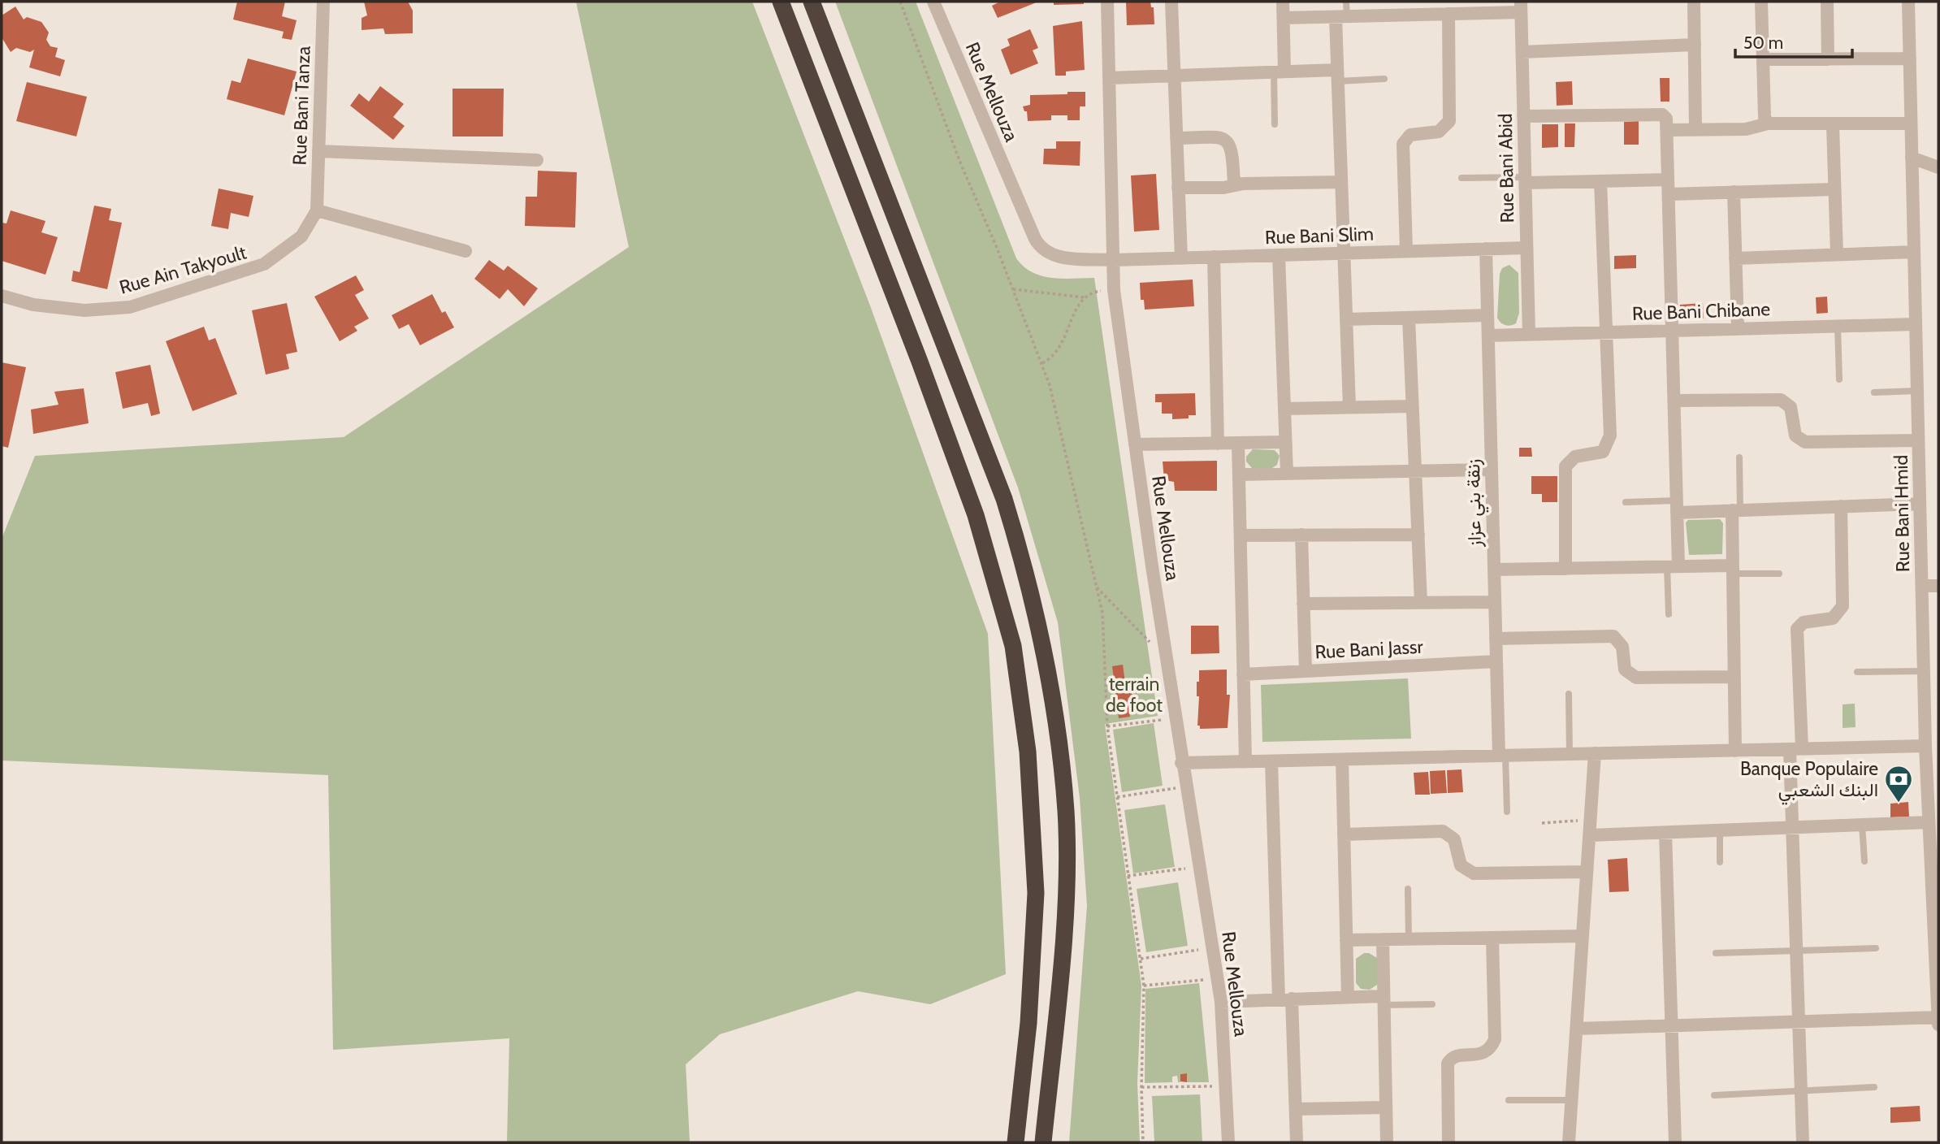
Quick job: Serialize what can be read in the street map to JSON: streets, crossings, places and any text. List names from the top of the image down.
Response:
{
  "streets": {
    "street": [
      "Rue Mellouza",
      "Rue Bani Tanza",
      "Rue Bani Abid",
      "Rue Bani Slim",
      "Rue Ain Takyoult",
      "Rue Bani Chibane",
      "زنقة بني عزاز",
      "Rue Bani Hmid",
      "Rue Bani Jassr"
    ]
  },
  "crossings": [
    ["Rue Mellouza", "Rue Bani Slim"],
    ["Rue Bani Tanza", "Rue Ain Takyoult"],
    ["Rue Bani Abid", "Rue Bani Slim"],
    ["Rue Bani Abid", "Rue Bani Chibane"],
    ["Rue Bani Slim", "زنقة بني عزاز"],
    ["Rue Bani Chibane", "زنقة بني عزاز"],
    ["Rue Bani Chibane", "Rue Bani Hmid"],
    ["زنقة بني عزاز", "Rue Bani Jassr"]
  ],
  "parks": ["terrain de foot"],
  "places": {
    "bank": ["Banque Populaire البنك الشعبي"]
  },
  "scale_bar": "50 m"
}
